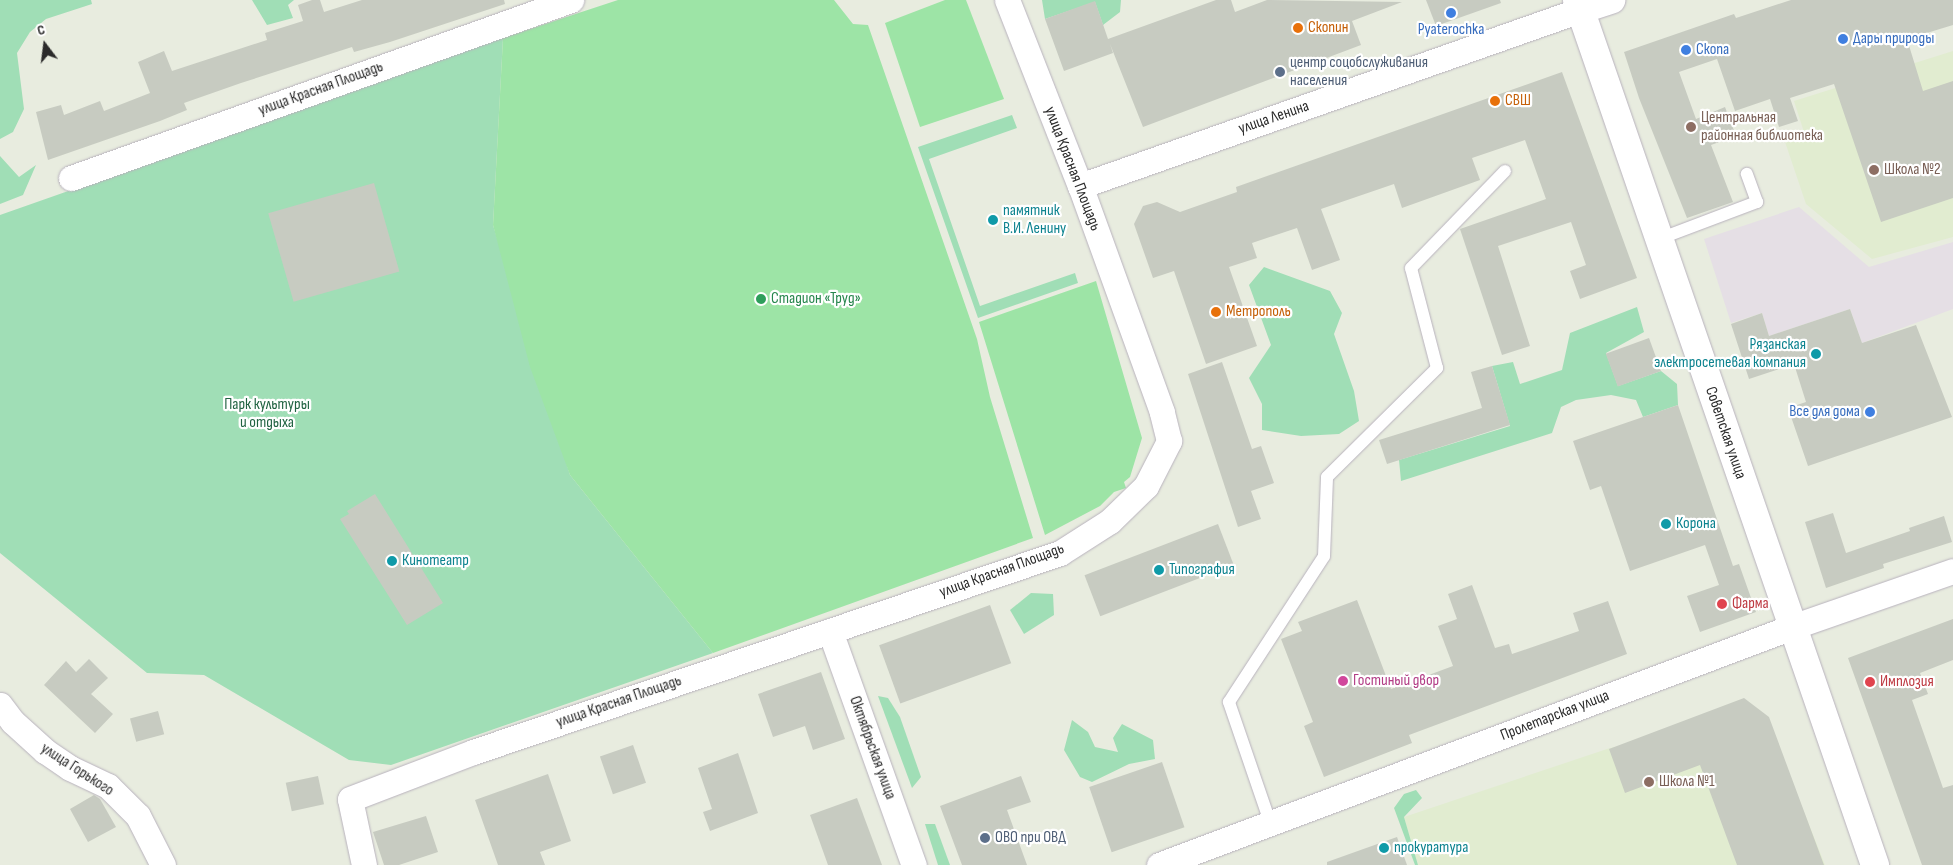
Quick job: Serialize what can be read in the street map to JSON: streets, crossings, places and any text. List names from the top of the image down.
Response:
{
  "streets": {
    "street": [
      "улица Красная Площадь",
      "улица Ленина",
      "Советская улица",
      "Пролетарская улица",
      "Октябрьская улица",
      "улица Горького"
    ]
  },
  "crossings": [
    ["улица Красная Площадь", "улица Ленина"],
    ["улица Красная Площадь", "Октябрьская улица"],
    ["улица Ленина", "Советская улица"],
    ["Советская улица", "Пролетарская улица"]
  ],
  "parks": ["Парк культуры и отдыха"],
  "places": [
    "Pyaterochka",
    "Скопин",
    "Дары природы",
    "Скопа",
    "центр соцобслуживания населения",
    "СВШ",
    "Центральная районная библиотека",
    "Школа №2",
    "памятник В.И. Ленину",
    "Стадион «Труд»",
    "Метрополь",
    "Рязанская электросетевая компания",
    "Все для дома",
    "Корона",
    "Кинотеатр",
    "Типография",
    "Фарма",
    "Гостиный двор",
    "Имплозия",
    "Школа №1",
    "ОВО при ОВД",
    "прокуратура"
  ],
  "north": "top"
}
